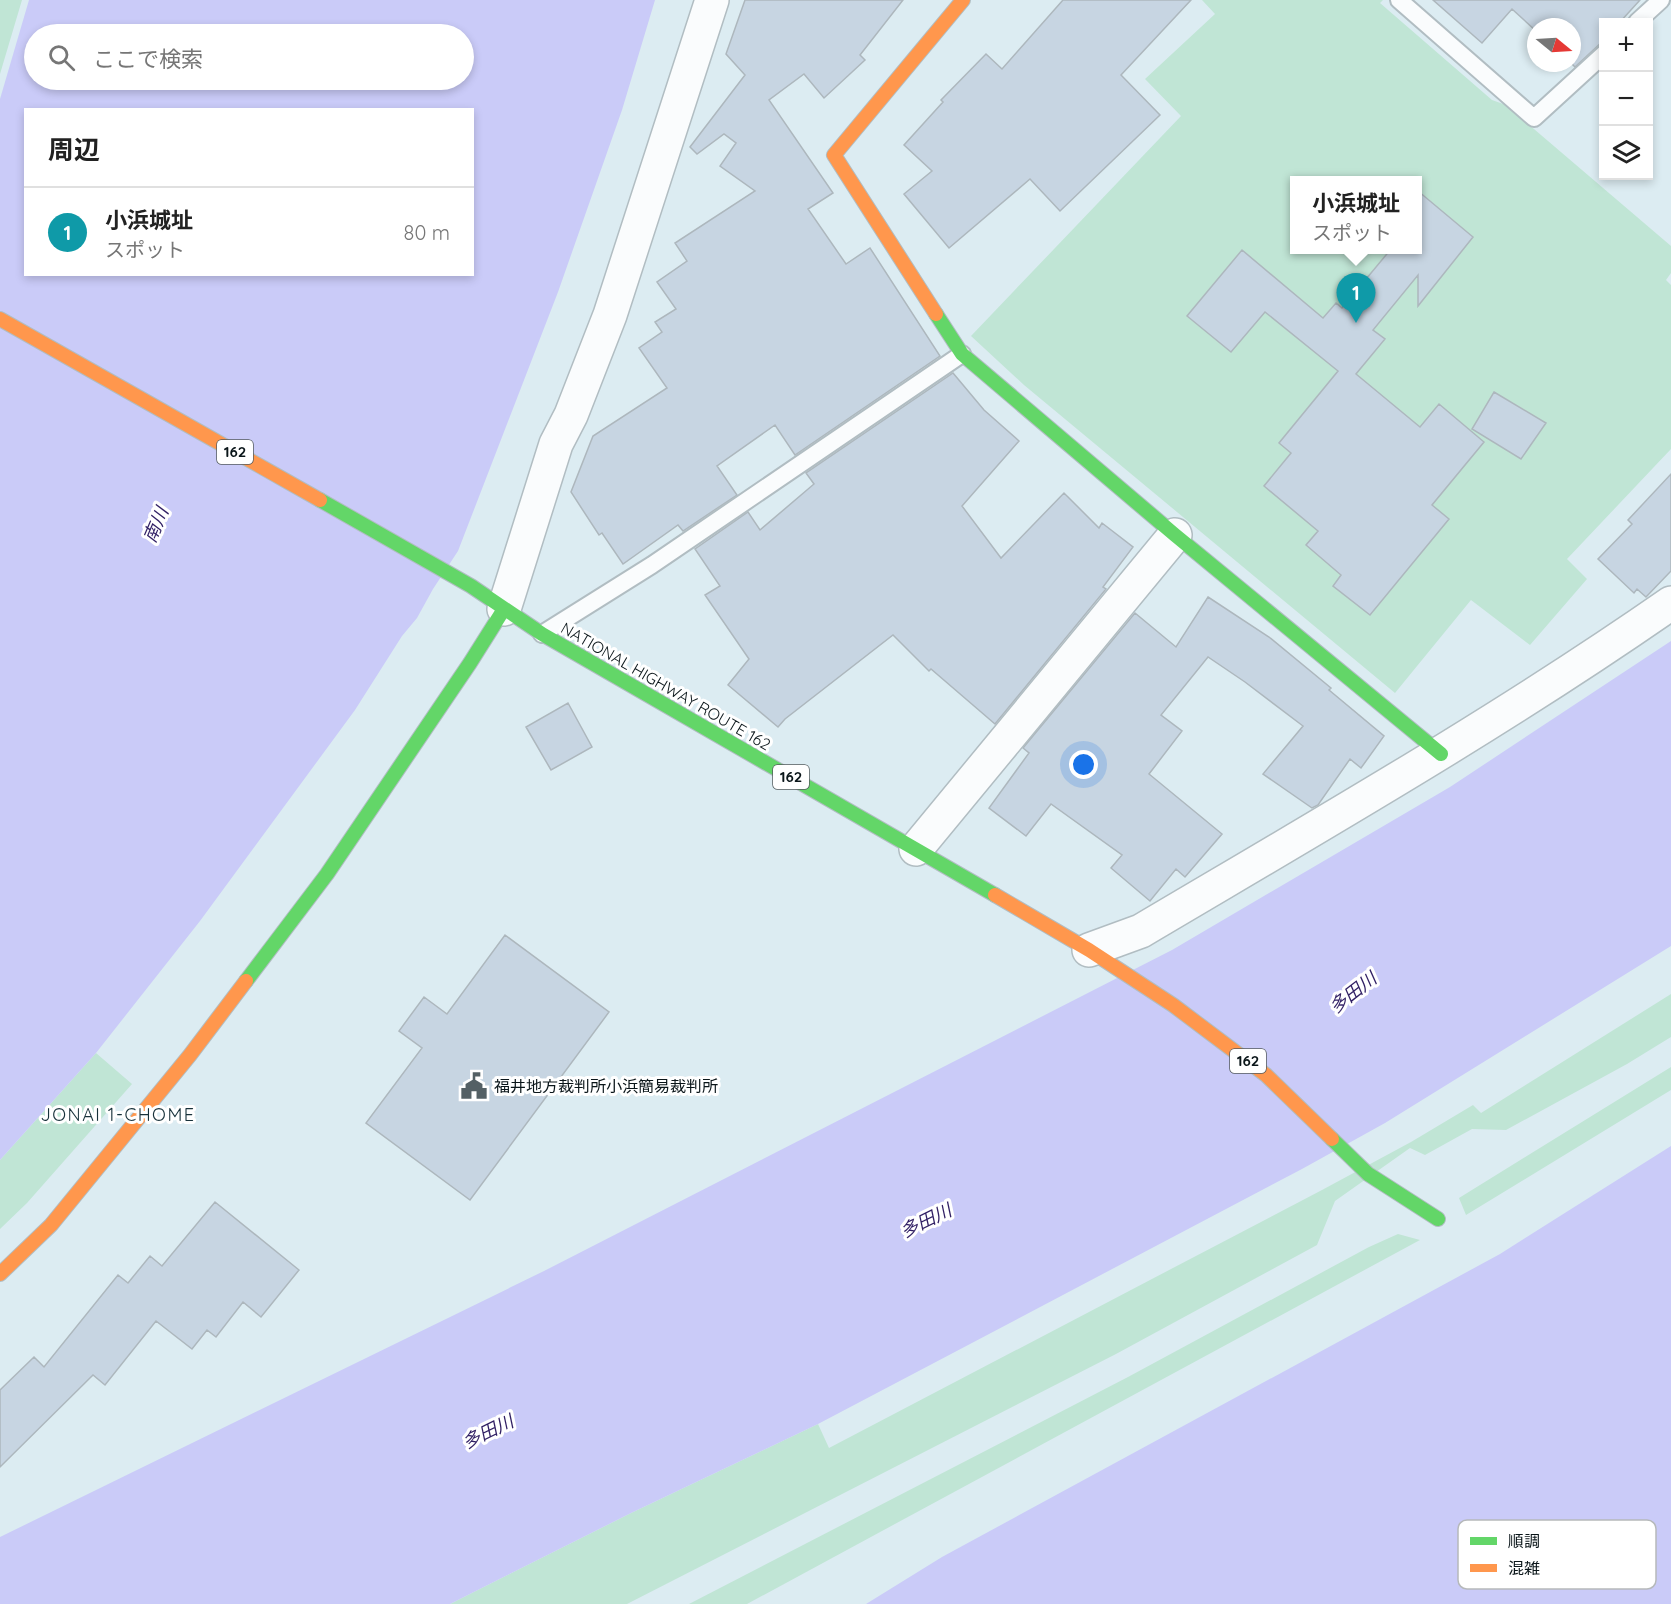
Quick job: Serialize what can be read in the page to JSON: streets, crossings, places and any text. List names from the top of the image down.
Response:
{
  "streets": {
    "main road": ["162", "NATIONAL HIGHWAY ROUTE 162"]
  },
  "districts": ["JONAI 1-CHOME"],
  "water": ["南川", "多田川"],
  "places": {
    "public building": ["福井地方裁判所小浜簡易裁判所"]
  },
  "legend": ["順調", "混雑"],
  "north": "right",
  "page": {
    "map_buttons": ["+", "−"],
    "search": "ここで検索",
    "heading": "周辺",
    "popup": ["小浜城址", "スポット"],
    "list": [
      {
        "mark": "1",
        "name": "小浜城址",
        "note": "スポット",
        "value": "80 m"
      }
    ],
    "pins": "1"
  }
}
